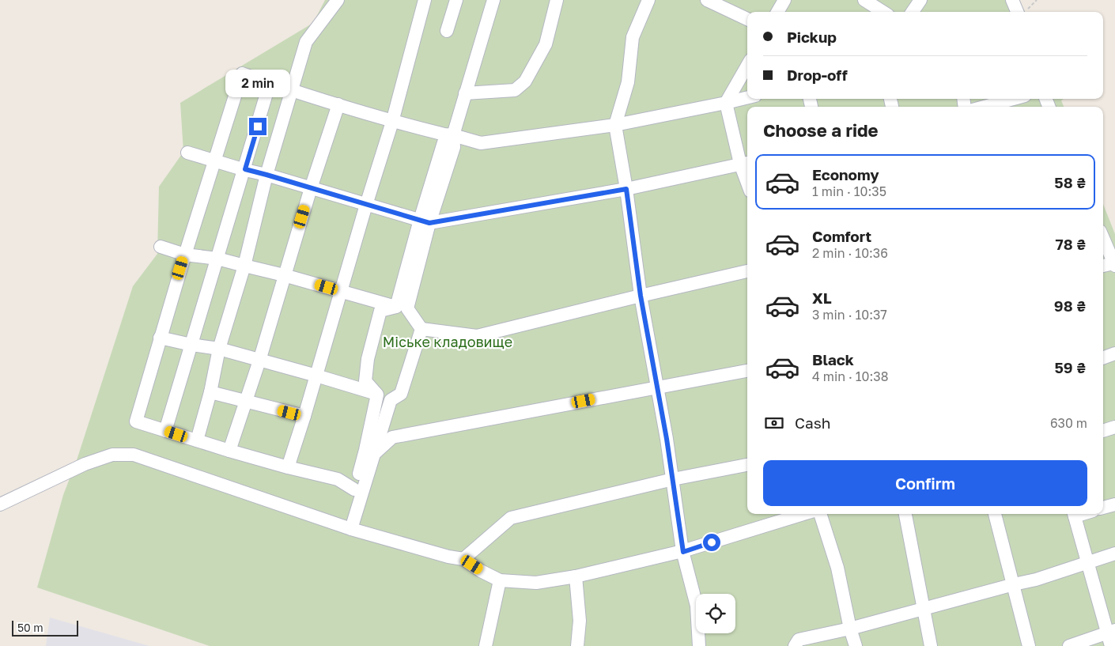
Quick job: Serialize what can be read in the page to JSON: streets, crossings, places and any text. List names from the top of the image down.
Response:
{
  "parks": ["Міське кладовище"],
  "scale_bar": "50 m",
  "page": {
    "banner": ["Pickup", "Drop-off"],
    "bubble": "2 min",
    "heading": "Choose a ride",
    "list": [
      {
        "name": "Economy",
        "note": "1 min · 10:35",
        "value": "58 ₴"
      },
      {
        "name": "Comfort",
        "note": "2 min · 10:36",
        "value": "78 ₴"
      },
      {
        "name": "XL",
        "note": "3 min · 10:37",
        "value": "98 ₴"
      },
      {
        "name": "Black",
        "note": "4 min · 10:38",
        "value": "59 ₴"
      }
    ],
    "pay": ["Cash", "630 m"],
    "buttons": "Confirm",
    "scale": "50 m"
  }
}
